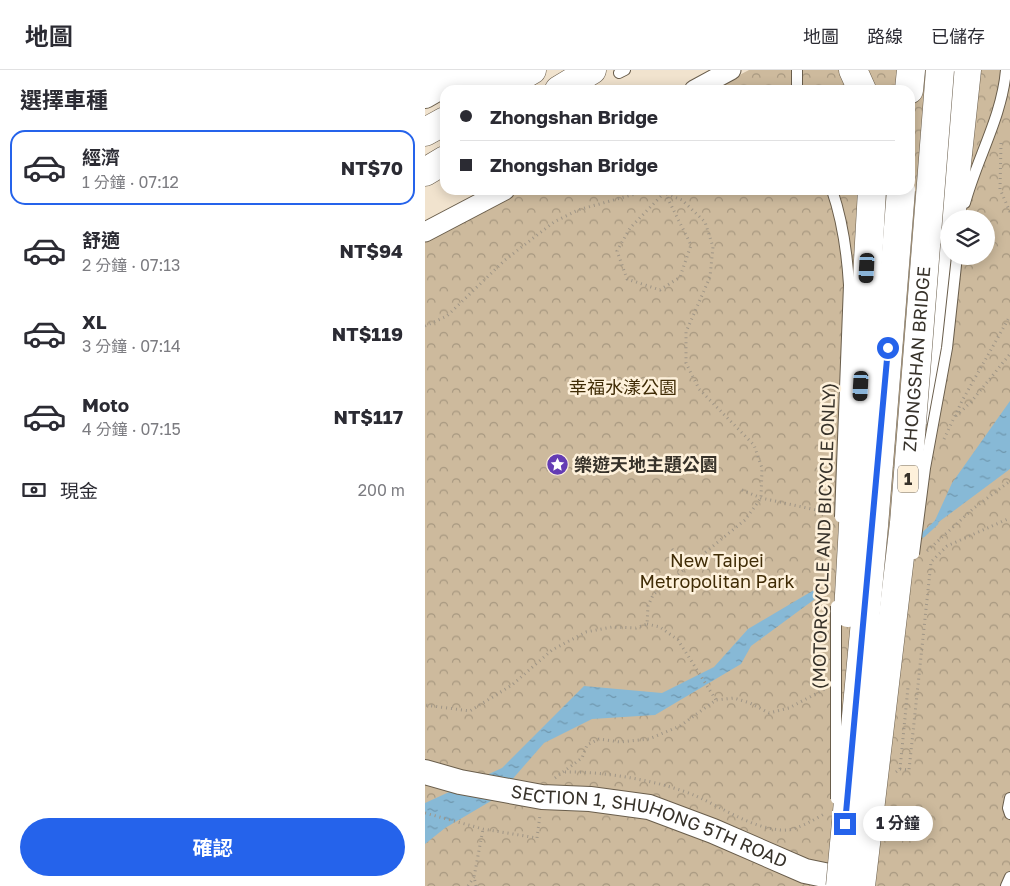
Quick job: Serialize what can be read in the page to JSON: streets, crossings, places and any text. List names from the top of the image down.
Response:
{
  "streets": {
    "highway": ["ZHONGSHAN BRIDGE", "1"],
    "street": ["SECTION 1, SHUHONG 5TH ROAD"],
    "lane": ["(MOTORCYCLE AND BICYCLE ONLY)"]
  },
  "crossings": [
    ["ZHONGSHAN BRIDGE", "(MOTORCYCLE AND BICYCLE ONLY)"]
  ],
  "parks": ["幸福水漾公園", "New Taipei Metropolitan Park"],
  "places": {
    "place": ["樂遊天地主題公園"]
  },
  "page": {
    "header": "地圖",
    "nav": ["地圖", "路線", "已儲存"],
    "heading": "選擇車種",
    "banner": ["Zhongshan Bridge", "Zhongshan Bridge"],
    "list": [
      {
        "name": "經濟",
        "note": "1 分鐘 · 07:12",
        "value": "NT$70"
      },
      {
        "name": "舒適",
        "note": "2 分鐘 · 07:13",
        "value": "NT$94"
      },
      {
        "name": "XL",
        "note": "3 分鐘 · 07:14",
        "value": "NT$119"
      },
      {
        "name": "Moto",
        "note": "4 分鐘 · 07:15",
        "value": "NT$117"
      }
    ],
    "pay": ["現金", "200 m"],
    "bubble": "1 分鐘",
    "buttons": "確認"
  }
}
